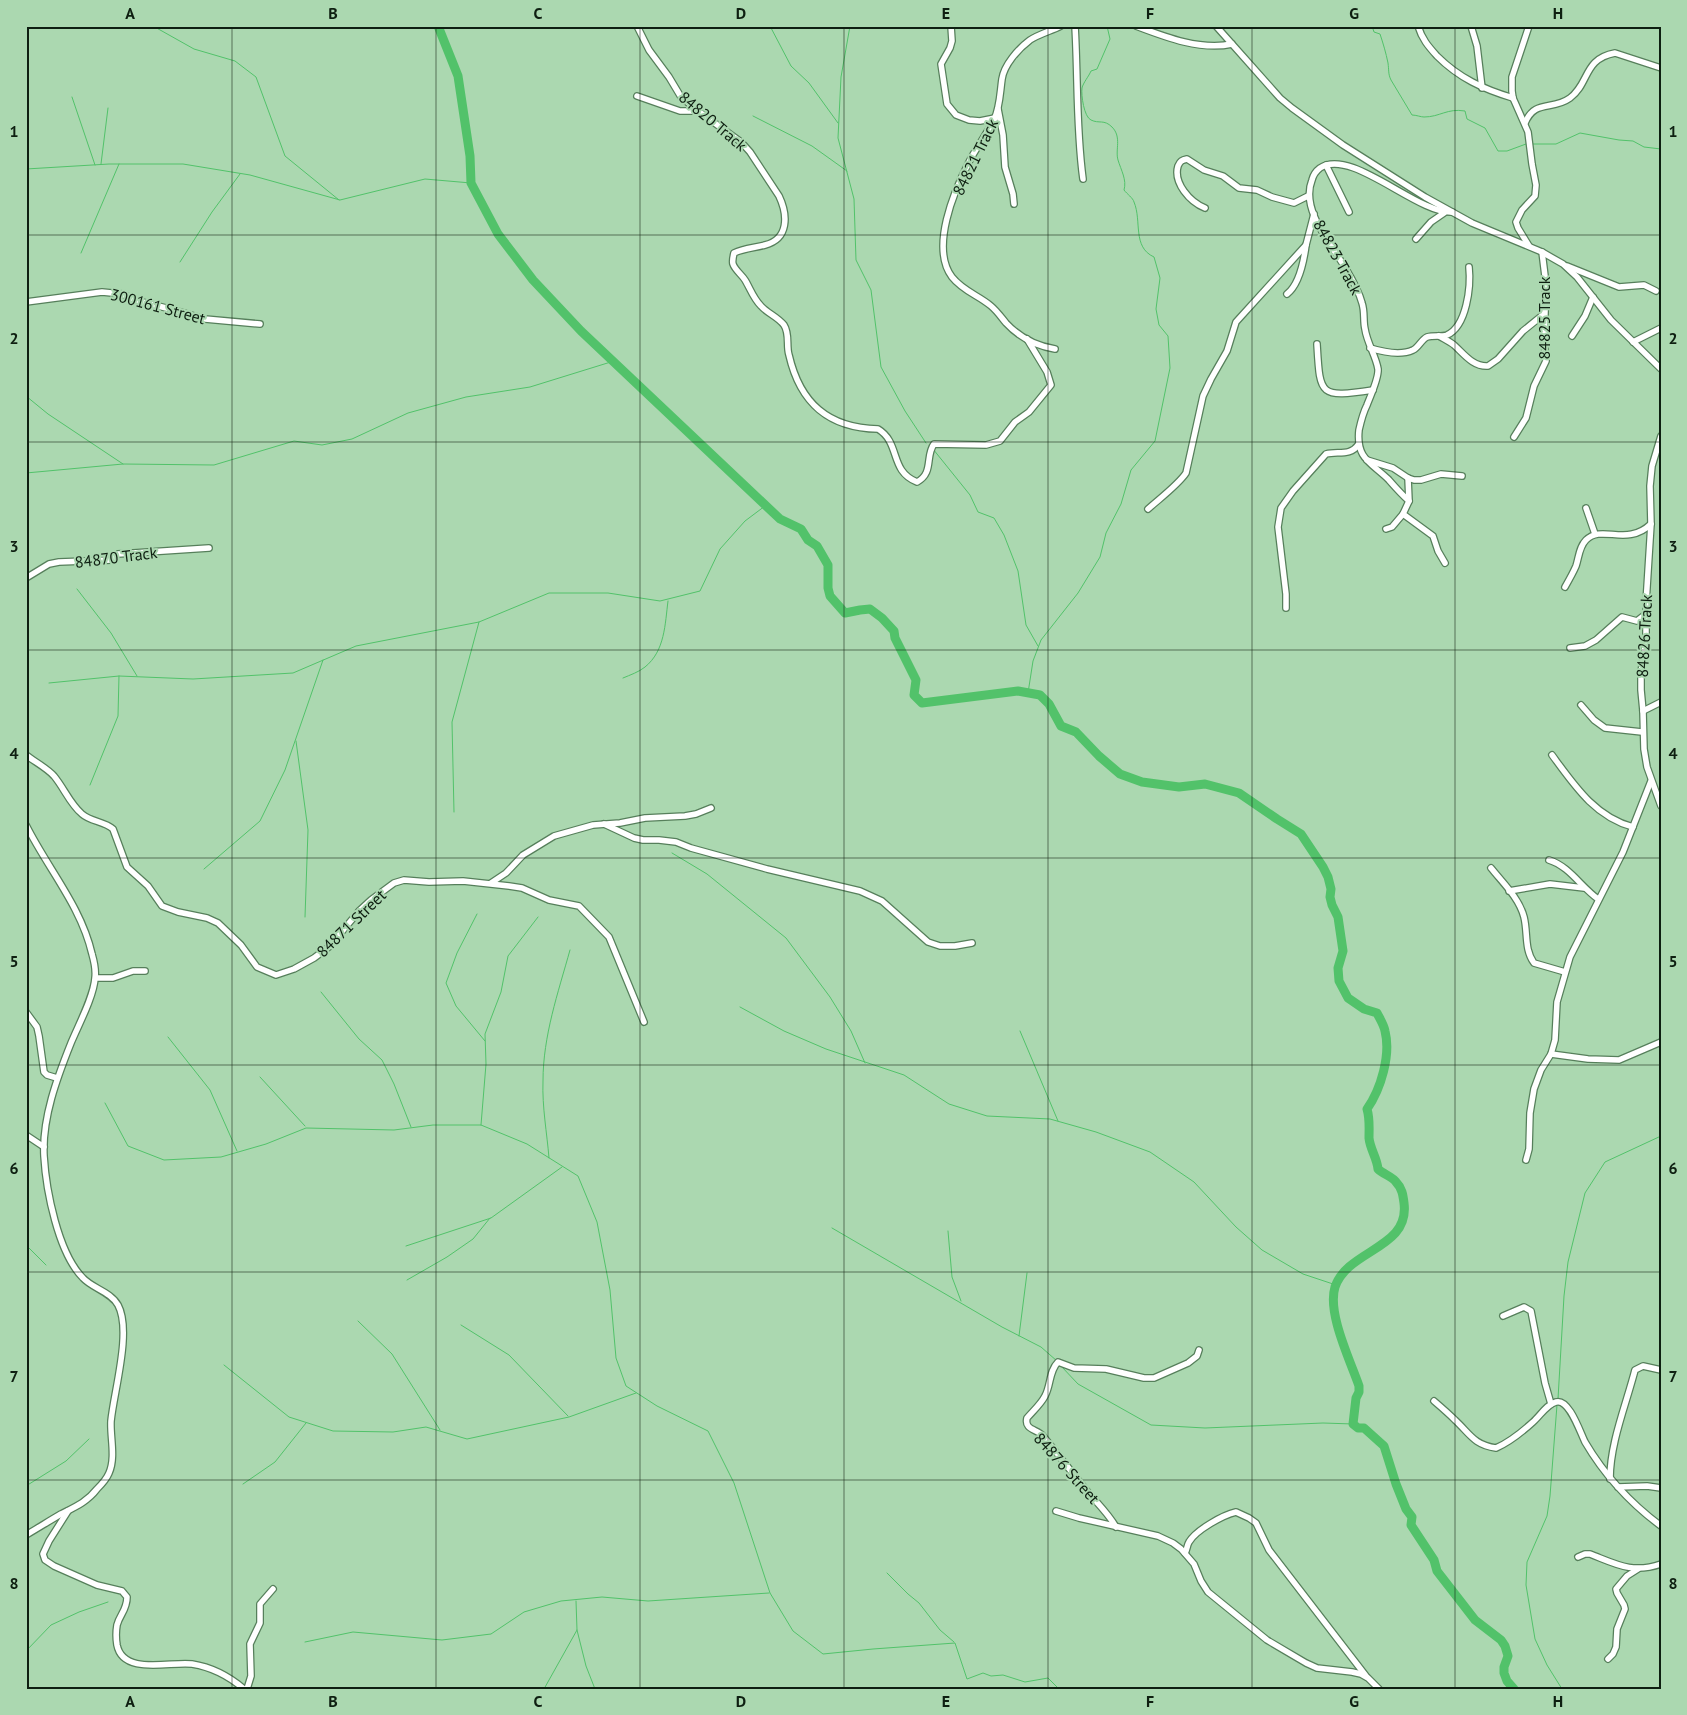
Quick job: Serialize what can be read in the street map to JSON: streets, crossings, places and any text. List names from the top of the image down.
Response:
{
  "streets": {
    "street": [
      "84820 Track",
      "84821 Track",
      "84823 Track",
      "300161 Street",
      "84825 Track",
      "84870 Track",
      "84826 Track",
      "84871 Street",
      "84876 Street"
    ]
  },
  "crossings": [
    ["84820 Track", "84821 Track"]
  ],
  "grid": {
    "columns": [
      "A",
      "B",
      "C",
      "D",
      "E",
      "F",
      "G",
      "H"
    ],
    "rows": [
      "1",
      "2",
      "3",
      "4",
      "5",
      "6",
      "7",
      "8"
    ]
  }
}
